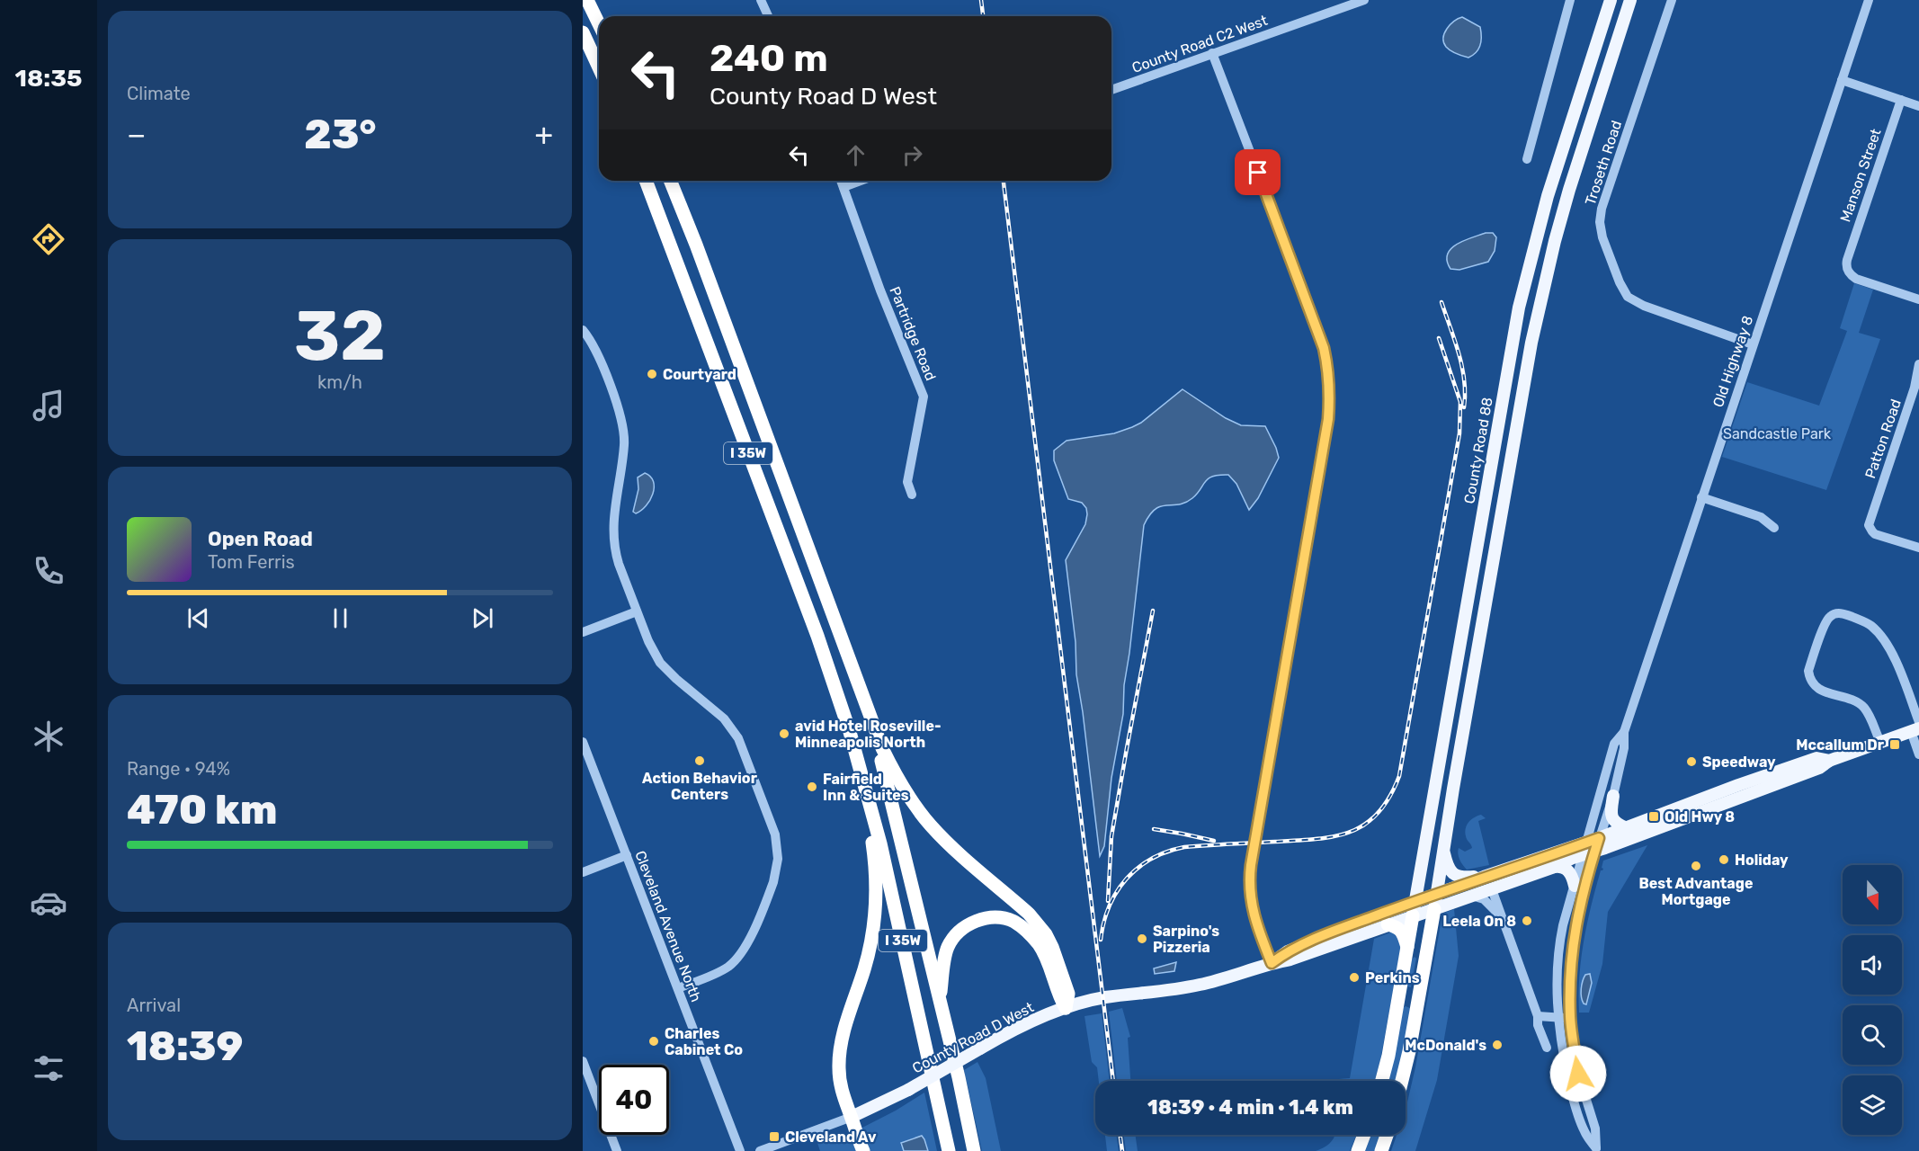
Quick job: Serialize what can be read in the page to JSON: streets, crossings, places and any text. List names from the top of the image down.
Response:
{
  "streets": {
    "highway": ["I 35W"],
    "main road": ["County Road 88", "County Road D West"],
    "street": [
      "County Road C2 West",
      "Troseth Road",
      "Manson Street",
      "Partridge Road",
      "Old Highway 8",
      "Patton Road",
      "Cleveland Avenue North"
    ]
  },
  "crossings": [
    ["Troseth Road", "Old Highway 8"],
    ["Old Highway 8", "County Road D West"],
    ["County Road 88", "County Road D West"]
  ],
  "parks": ["Sandcastle Park"],
  "places": {
    "other": [
      "Courtyard",
      "avid Hotel Roseville- Minneapolis North",
      "Action Behavior Centers",
      "Speedway",
      "Fairfield Inn & Suites",
      "Holiday",
      "Best Advantage Mortgage",
      "Leela On 8",
      "Sarpino's Pizzeria",
      "Perkins",
      "Charles Cabinet Co",
      "McDonald's"
    ],
    "transit": ["Mccallum Dr", "Old Hwy 8", "Cleveland Av"]
  },
  "north": "bottom",
  "page": {
    "tabs": "18:35",
    "tile": [
      "Climate",
      ["32", "km/h"],
      ["Range · 94%", "470 km"],
      ["Arrival", "18:39"]
    ],
    "turn": ["240 m", "County Road D West"],
    "heat": ["−", "23°", "+"],
    "song": ["Open Road", "Tom Ferris"],
    "limit": "40",
    "trip": "18:39 · 4 min · 1.4 km"
  }
}
